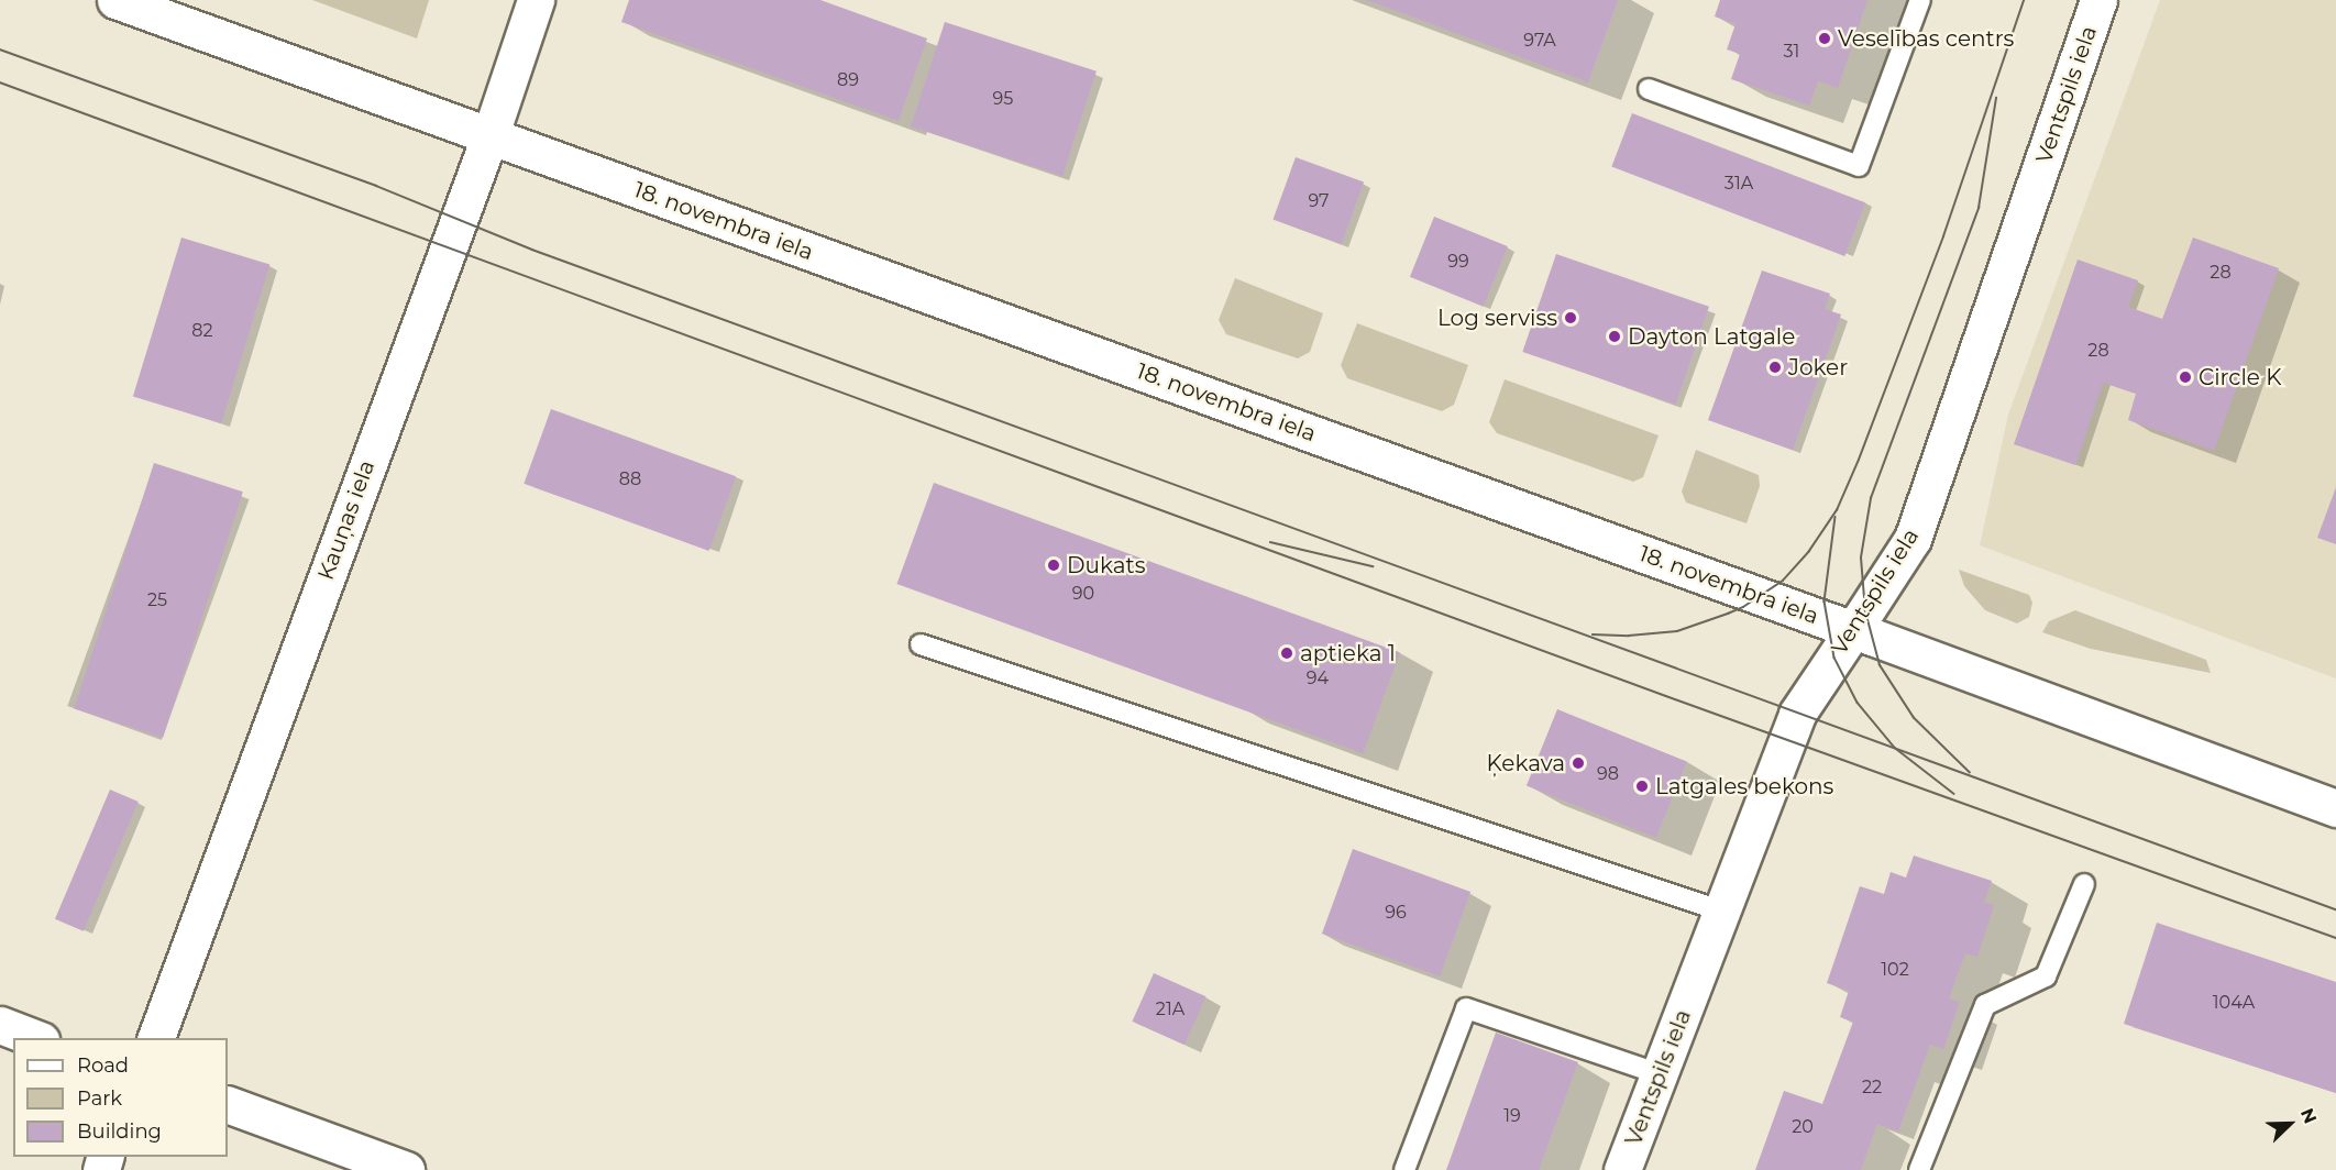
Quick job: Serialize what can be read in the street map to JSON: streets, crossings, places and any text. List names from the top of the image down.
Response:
{
  "streets": {
    "street": ["Ventspils iela", "18. novembra iela", "Kauņas iela"]
  },
  "crossings": [
    ["Ventspils iela", "18. novembra iela"],
    ["18. novembra iela", "Kauņas iela"]
  ],
  "places": [
    "Veselības centrs",
    "Log serviss",
    "Dayton Latgale",
    "Joker",
    "Circle K",
    "Dukats",
    "aptieka 1",
    "Ķekava",
    "Latgales bekons"
  ],
  "house_numbers": [
    "97A",
    "31",
    "89",
    "95",
    "31A",
    "97",
    "99",
    "28",
    "82",
    "28",
    "88",
    "90",
    "25",
    "94",
    "98",
    "96",
    "102",
    "104A",
    "21A",
    "22",
    "19",
    "20"
  ],
  "legend": ["Road", "Park", "Building"],
  "north": "top right"
}
